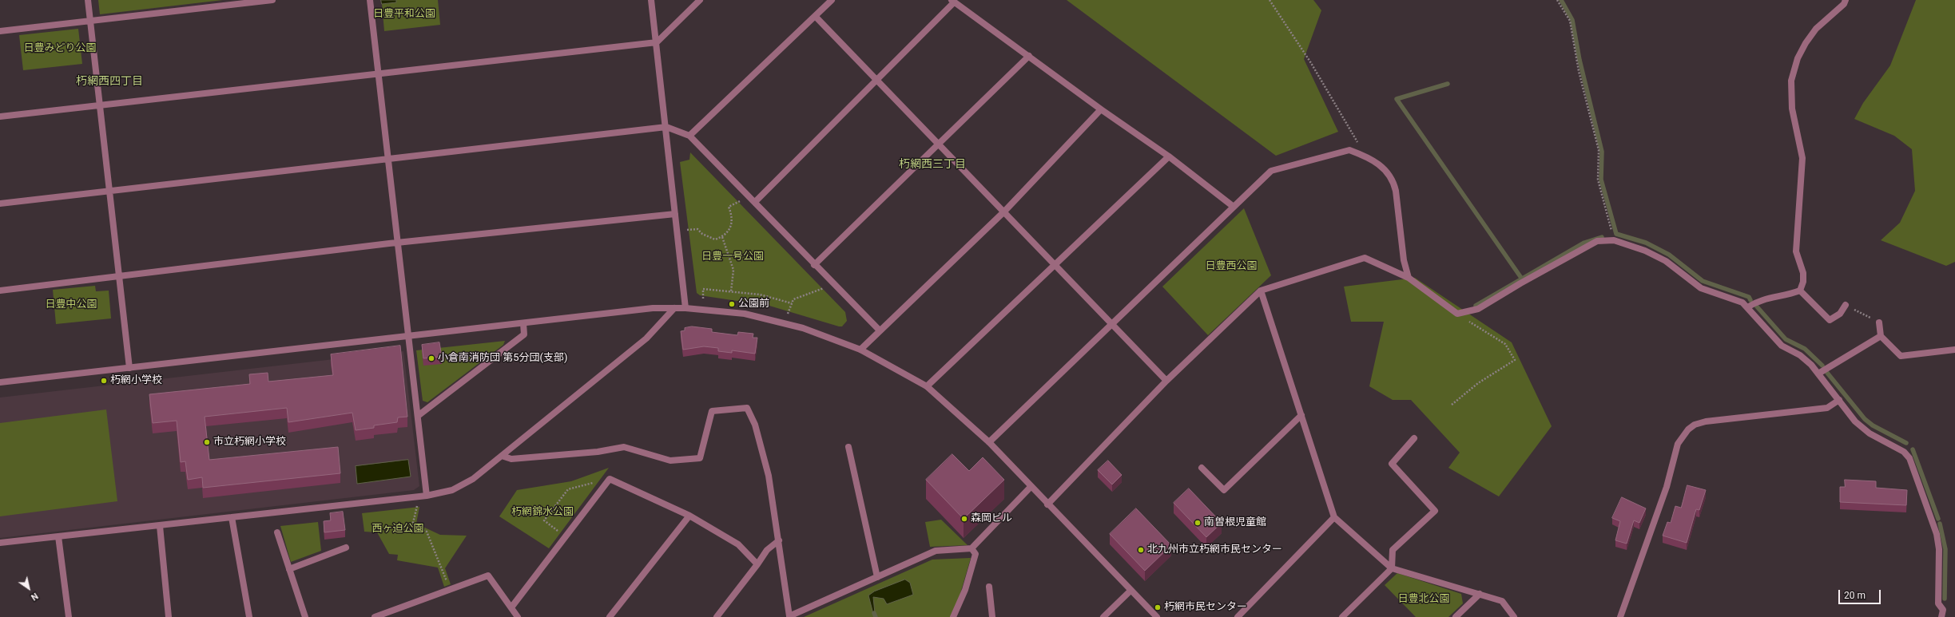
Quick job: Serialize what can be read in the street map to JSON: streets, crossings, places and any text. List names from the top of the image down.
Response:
{
  "districts": ["朽網西四丁目", "朽網西三丁目"],
  "parks": [
    "日豊平和公園",
    "日豊みどり公園",
    "日豊一号公園",
    "日豊西公園",
    "日豊中公園",
    "朽網錦水公園",
    "西ヶ迫公園",
    "日豊北公園"
  ],
  "places": [
    "公園前",
    "小倉南消防団 第5分団(支部)",
    "朽網小学校",
    "市立朽網小学校",
    "森岡ビル",
    "南曽根児童館",
    "北九州市立朽網市民センター",
    "朽網市民センター"
  ],
  "scale_bar": "20 m",
  "north": "bottom right"
}
